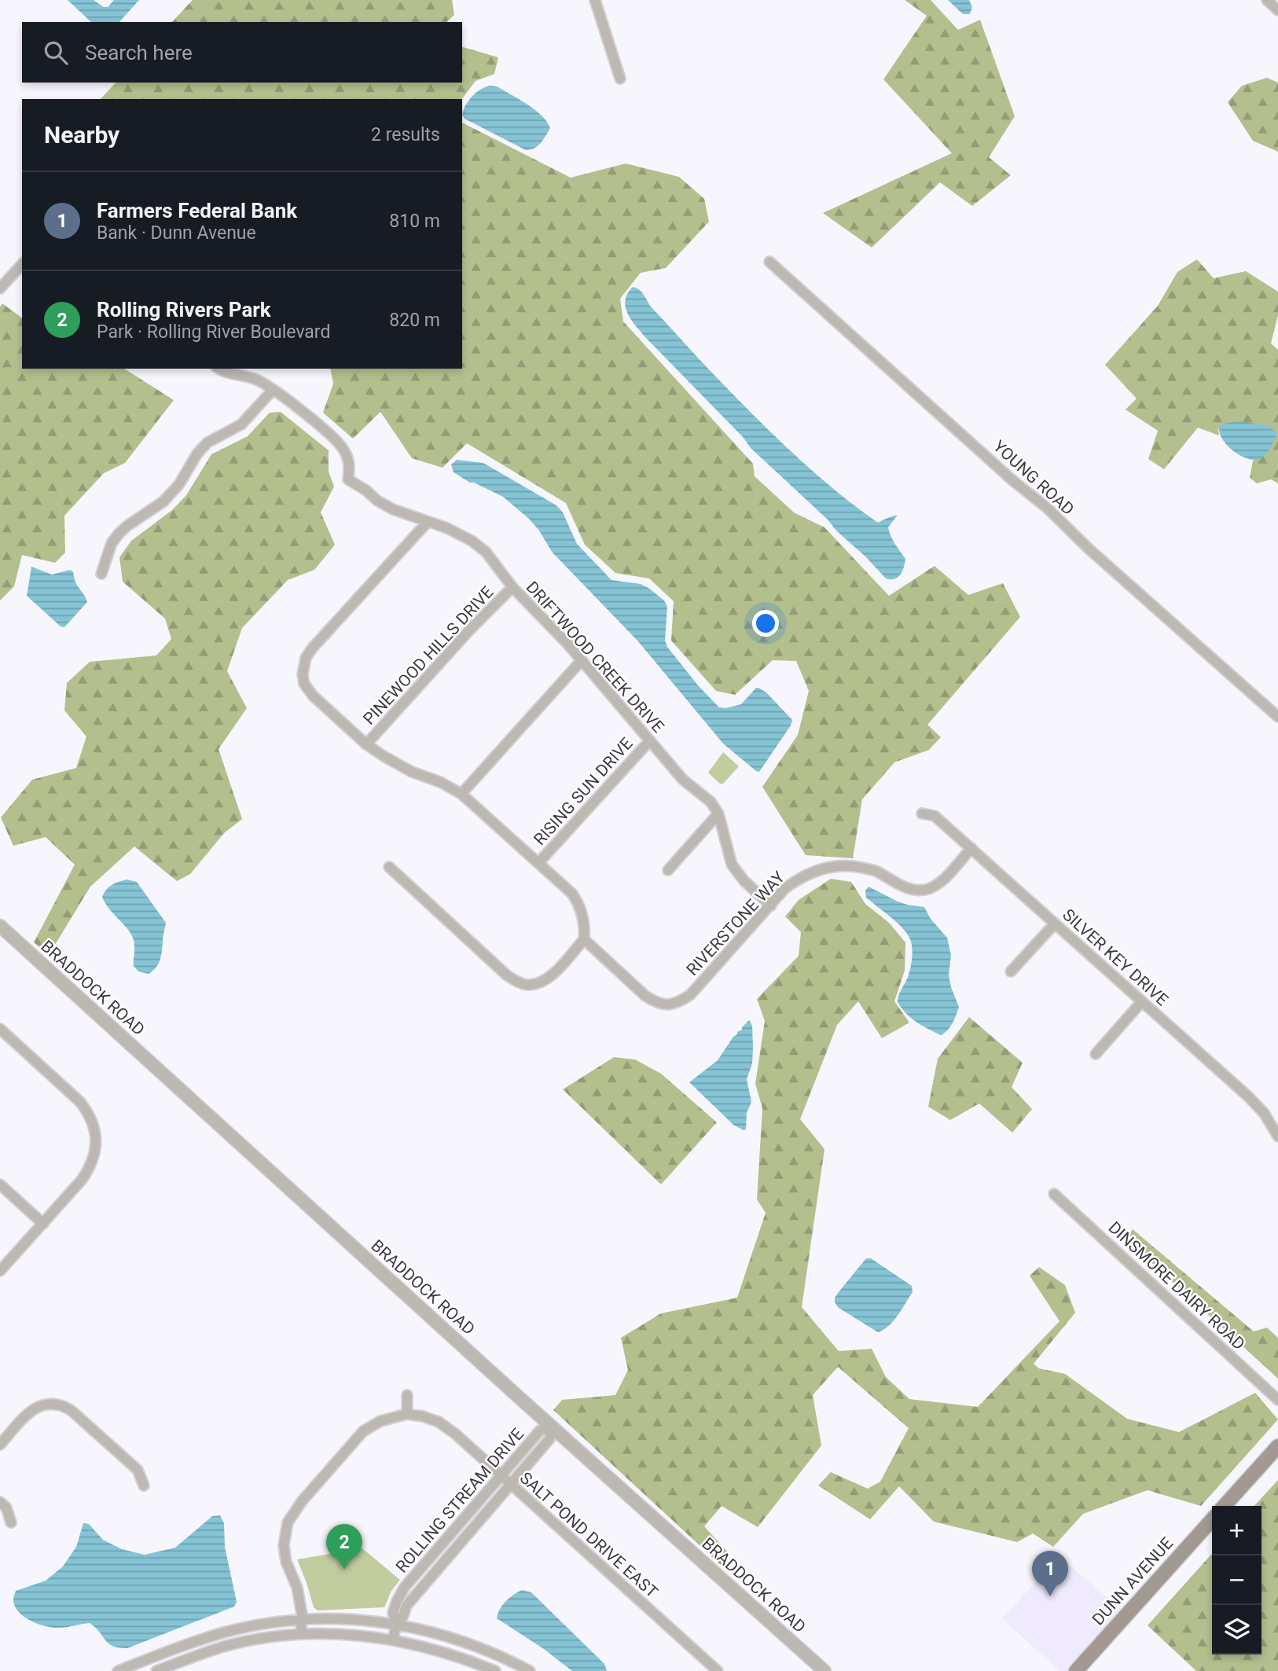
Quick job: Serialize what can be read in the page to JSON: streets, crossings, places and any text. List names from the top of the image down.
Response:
{
  "streets": {
    "main road": ["DUNN AVENUE"],
    "street": [
      "YOUNG ROAD",
      "PINEWOOD HILLS DRIVE",
      "DRIFTWOOD CREEK DRIVE",
      "RISING SUN DRIVE",
      "RIVERSTONE WAY",
      "SILVER KEY DRIVE",
      "BRADDOCK ROAD",
      "DINSMORE DAIRY ROAD",
      "ROLLING STREAM DRIVE",
      "SALT POND DRIVE EAST"
    ]
  },
  "crossings": [
    ["PINEWOOD HILLS DRIVE", "DRIFTWOOD CREEK DRIVE"],
    ["DRIFTWOOD CREEK DRIVE", "RISING SUN DRIVE"],
    ["DRIFTWOOD CREEK DRIVE", "RIVERSTONE WAY"],
    ["RIVERSTONE WAY", "SILVER KEY DRIVE"],
    ["BRADDOCK ROAD", "ROLLING STREAM DRIVE"],
    ["ROLLING STREAM DRIVE", "SALT POND DRIVE EAST"]
  ],
  "page": {
    "search": "Search here",
    "heading": ["Nearby", "2 results"],
    "list": [
      {
        "mark": "1",
        "name": "Farmers Federal Bank",
        "note": "Bank · Dunn Avenue",
        "value": "810 m"
      },
      {
        "mark": "2",
        "name": "Rolling Rivers Park",
        "note": "Park · Rolling River Boulevard",
        "value": "820 m"
      }
    ],
    "map_buttons": ["+", "−"],
    "pins": ["2", "1"]
  }
}
